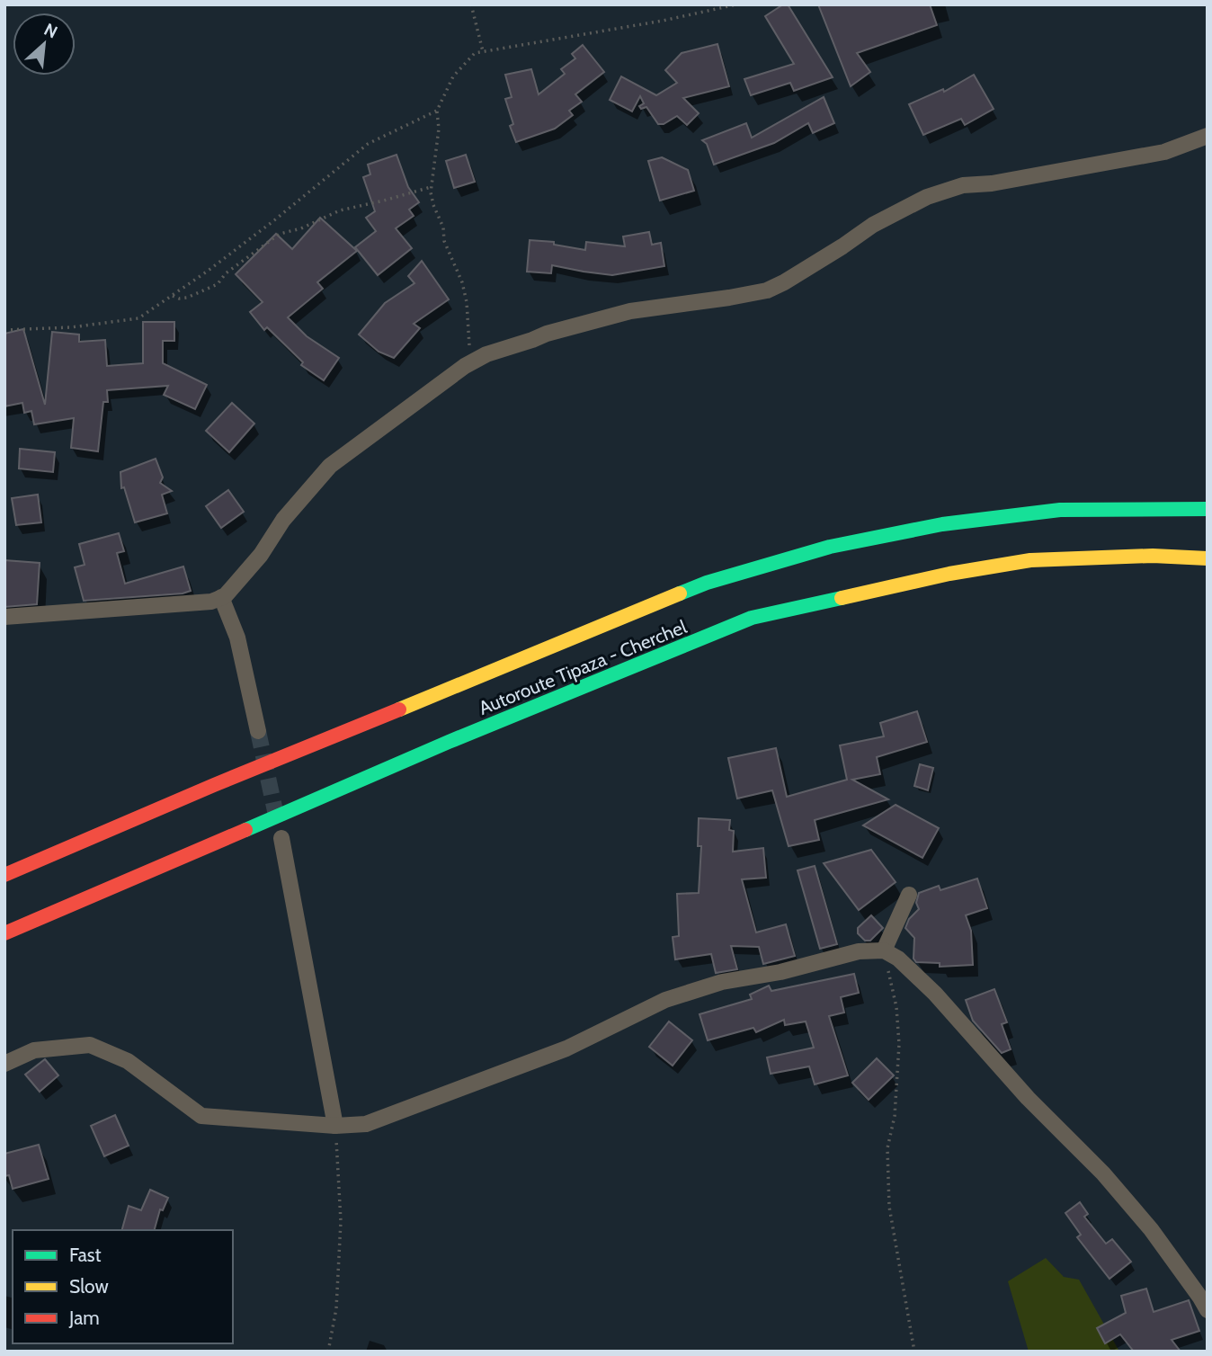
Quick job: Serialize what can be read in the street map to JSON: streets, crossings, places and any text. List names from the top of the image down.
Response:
{
  "streets": {
    "highway": ["Autoroute Tipaza - Cherchel"]
  },
  "legend": ["Fast", "Slow", "Jam"],
  "north": "top right"
}
